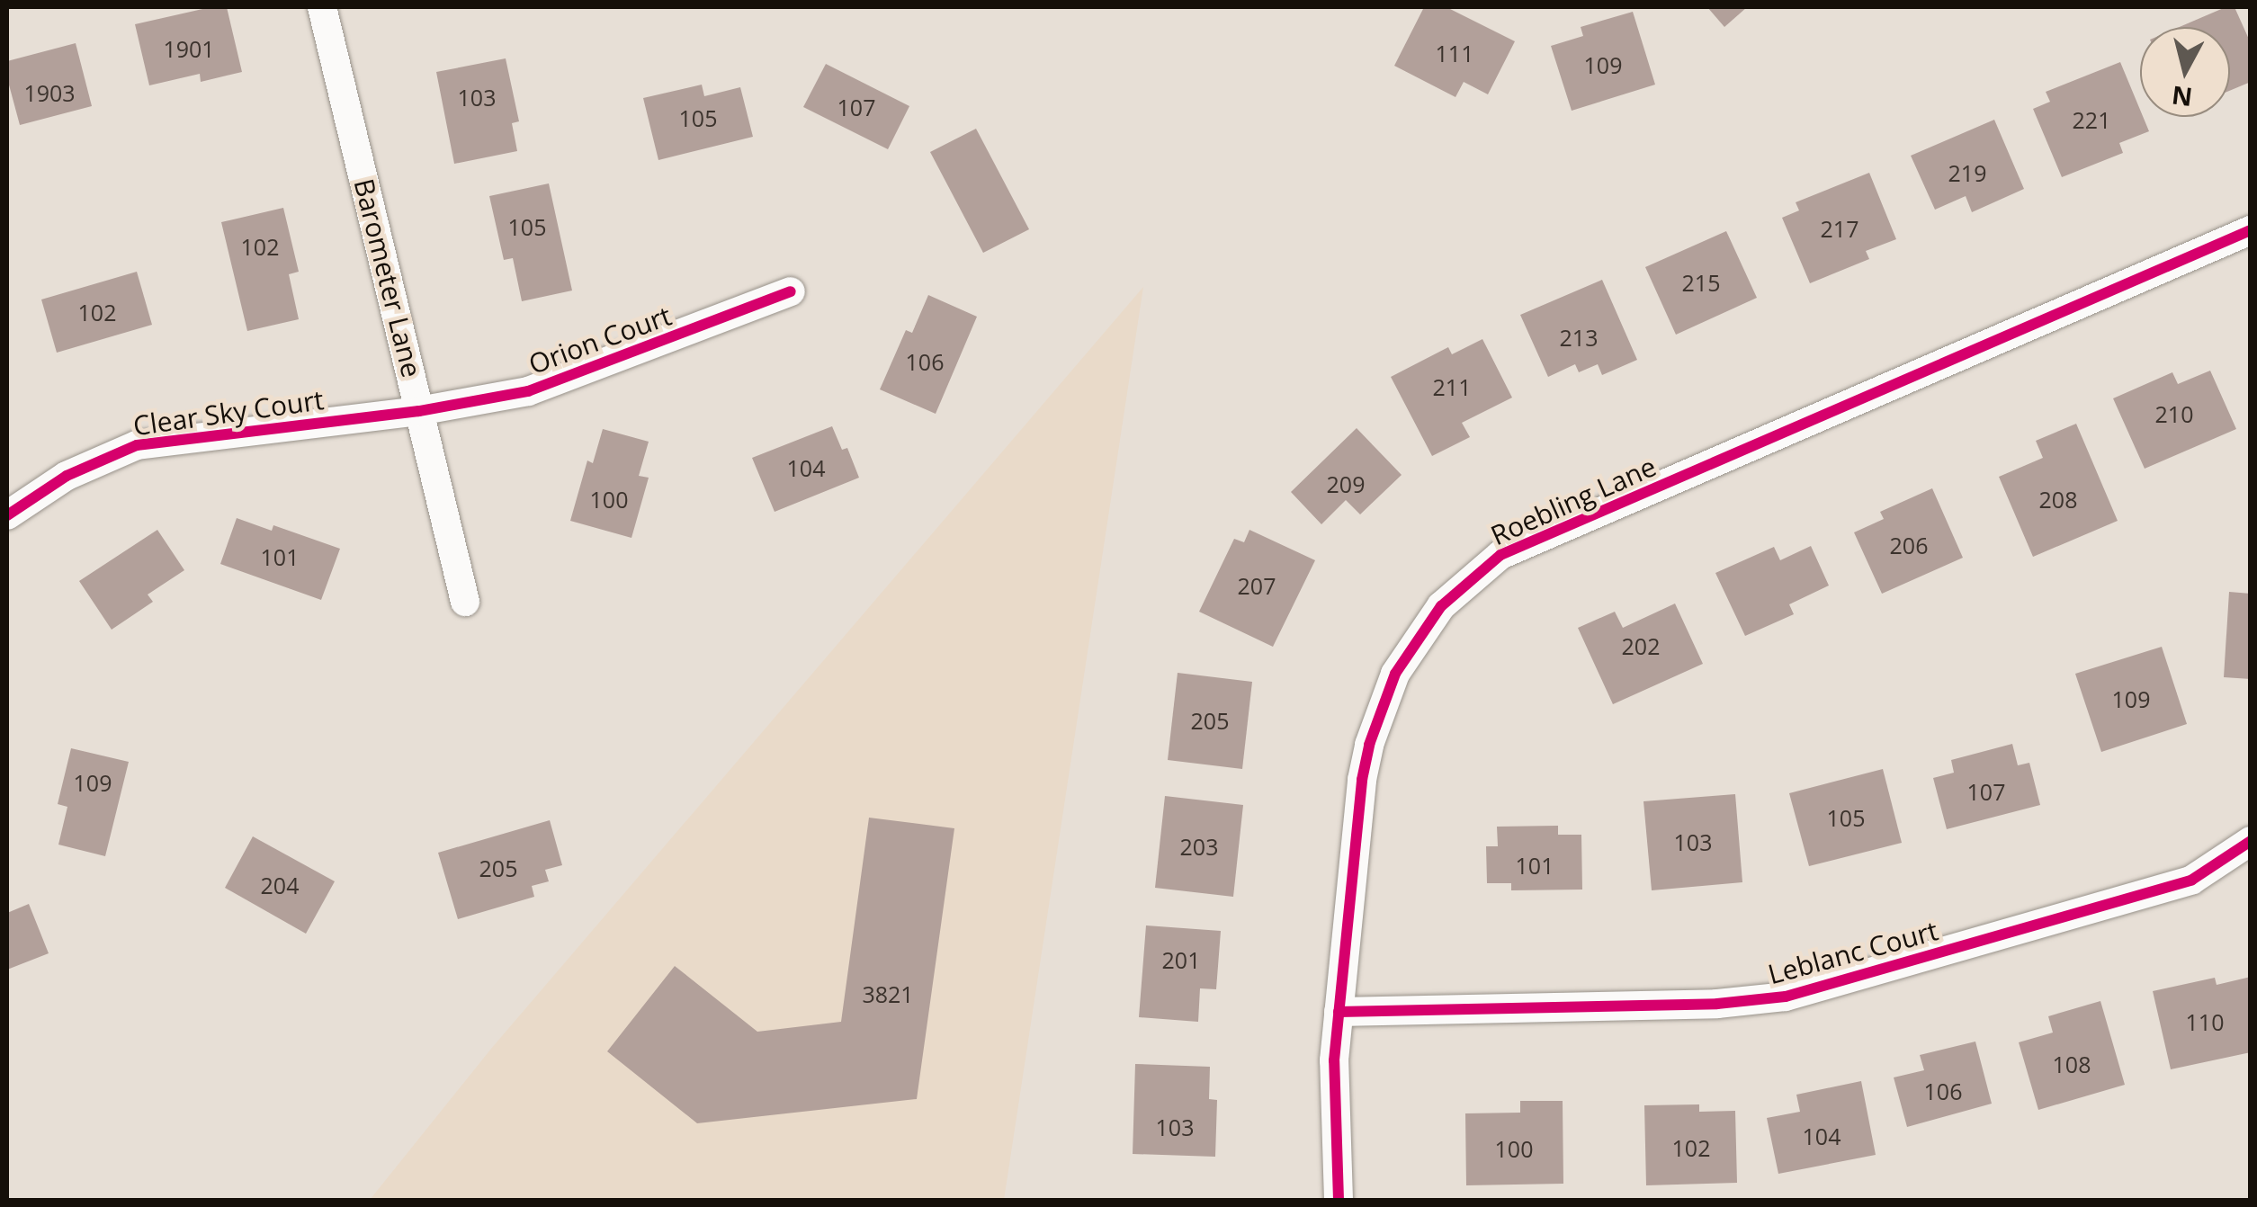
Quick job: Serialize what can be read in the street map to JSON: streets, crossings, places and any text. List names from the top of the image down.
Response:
{
  "streets": {
    "street": [
      "Barometer Lane",
      "Orion Court",
      "Clear Sky Court",
      "Roebling Lane",
      "Leblanc Court"
    ]
  },
  "crossings": [
    ["Barometer Lane", "Orion Court"],
    ["Barometer Lane", "Clear Sky Court"],
    ["Orion Court", "Clear Sky Court"],
    ["Roebling Lane", "Leblanc Court"]
  ],
  "house_numbers": [
    "1901",
    "111",
    "109",
    "1903",
    "103",
    "107",
    "105",
    "221",
    "219",
    "105",
    "217",
    "102",
    "215",
    "102",
    "213",
    "106",
    "211",
    "210",
    "104",
    "209",
    "100",
    "208",
    "206",
    "101",
    "207",
    "202",
    "109",
    "205",
    "109",
    "107",
    "105",
    "103",
    "203",
    "101",
    "205",
    "204",
    "201",
    "3821",
    "110",
    "108",
    "106",
    "103",
    "104",
    "102",
    "100"
  ],
  "north": "bottom"
}
